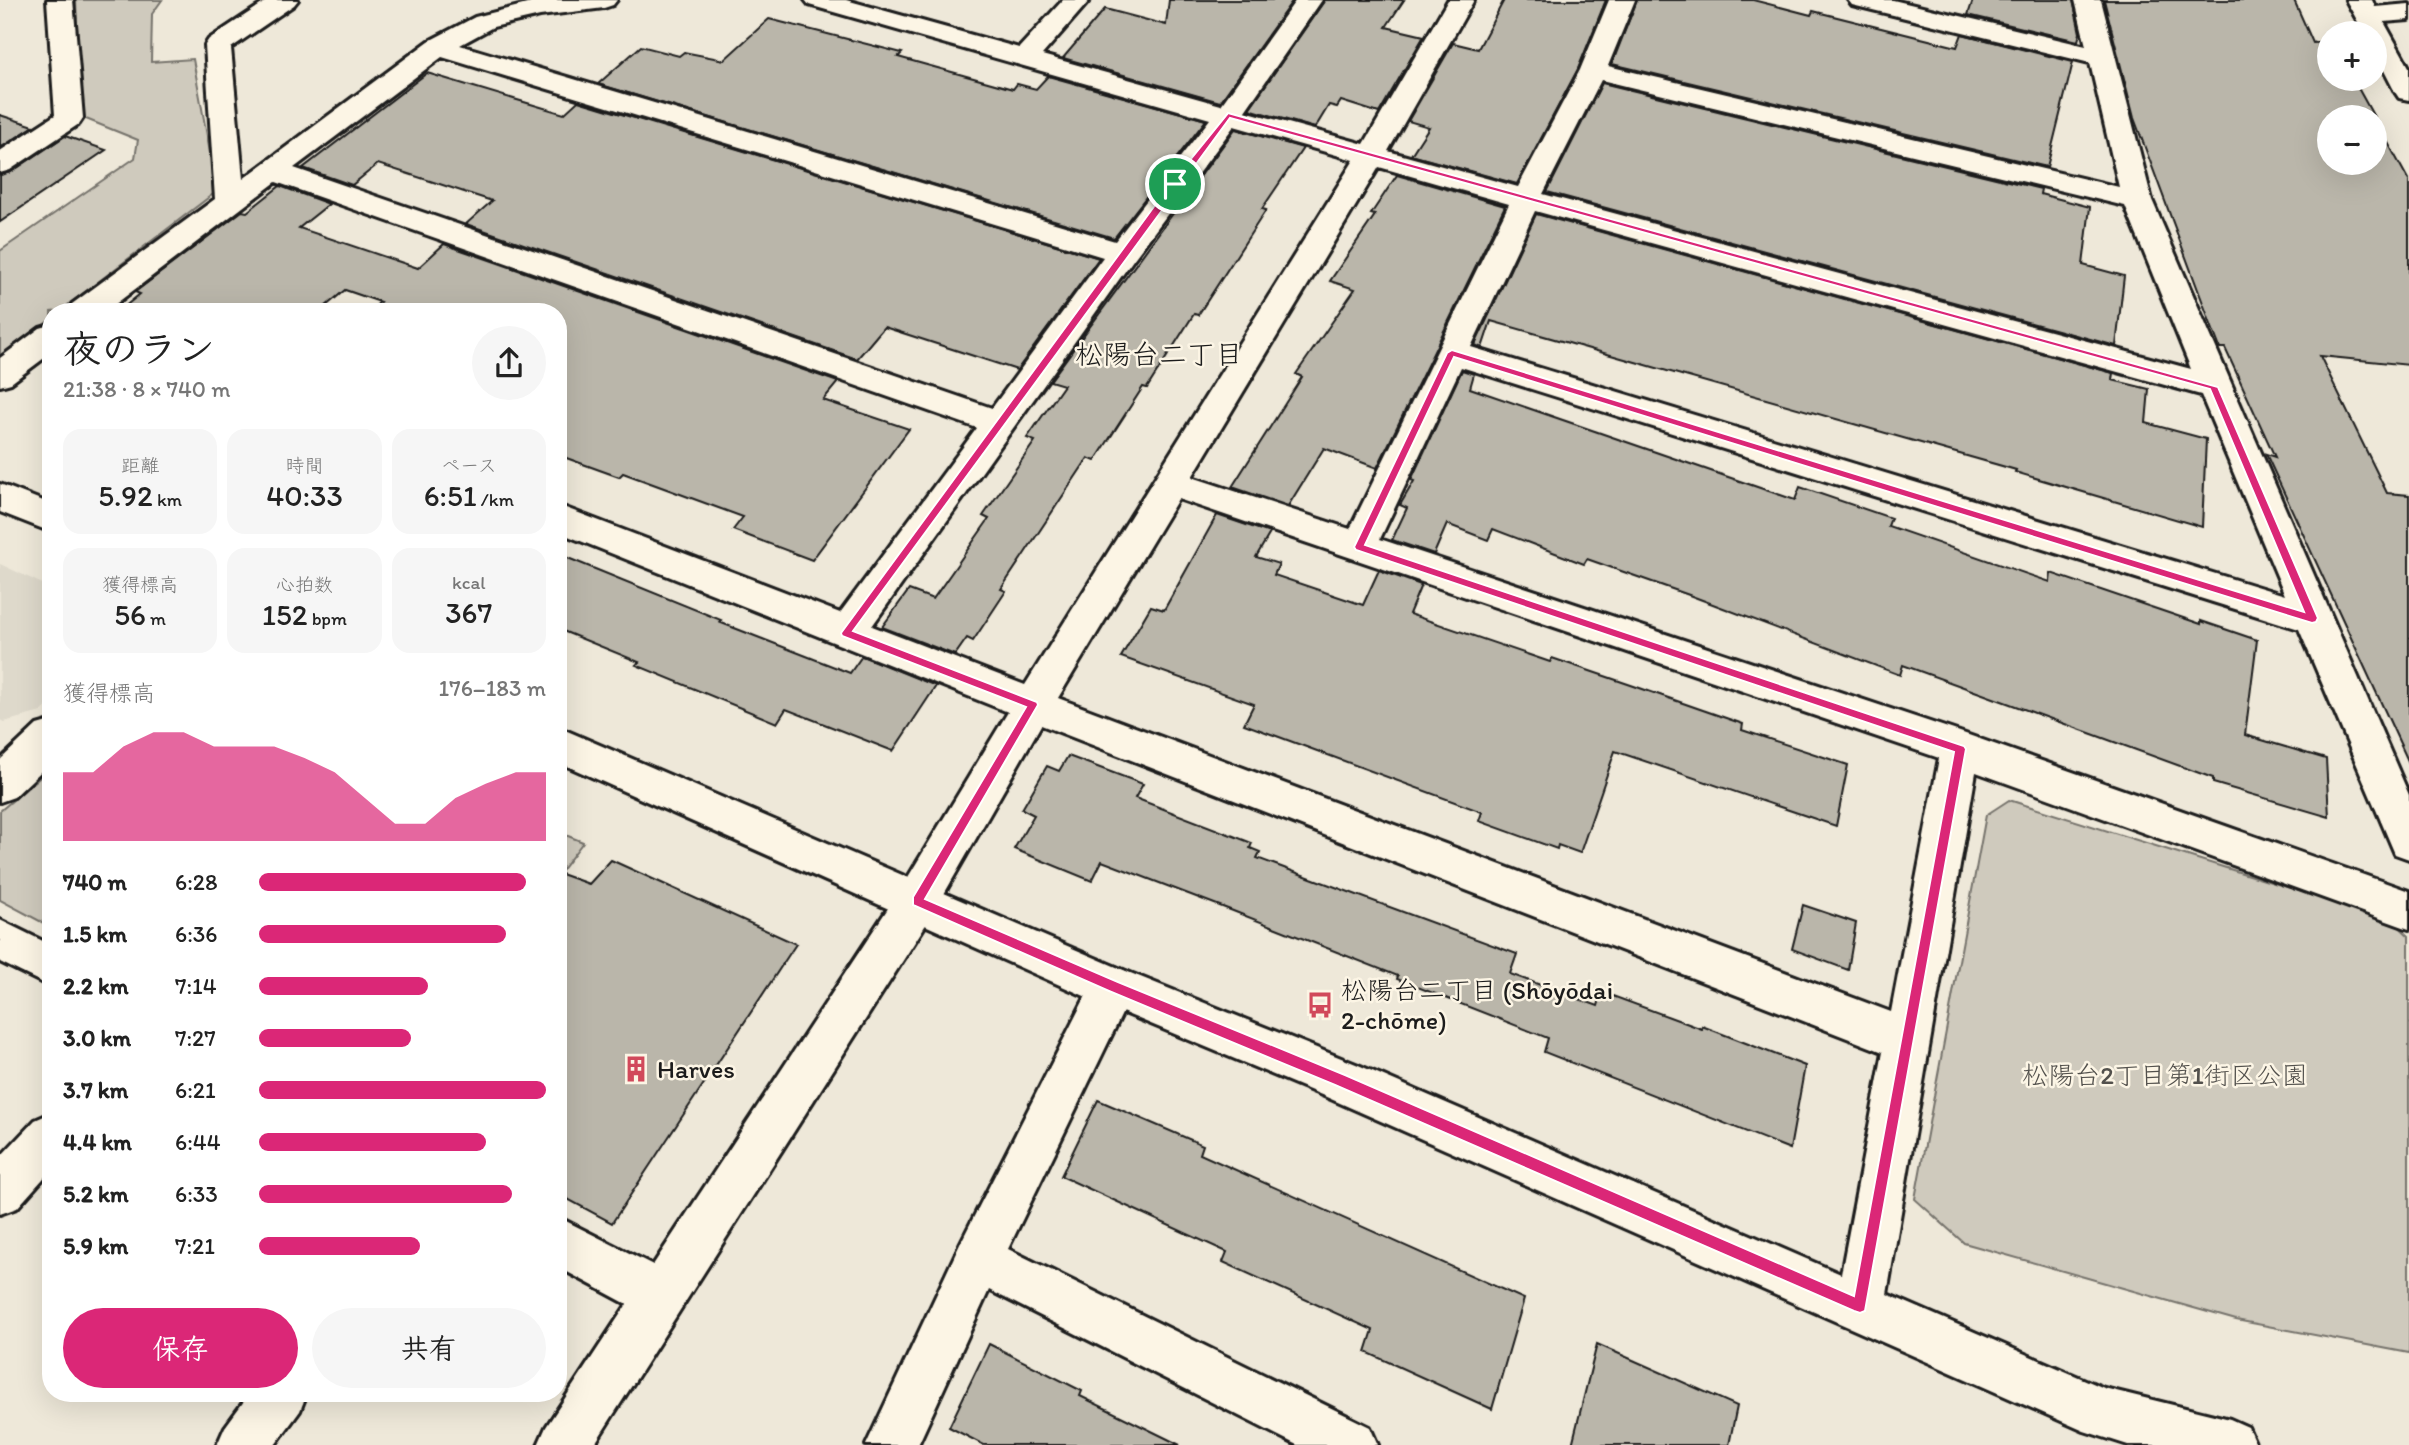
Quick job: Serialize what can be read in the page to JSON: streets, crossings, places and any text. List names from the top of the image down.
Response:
{
  "districts": ["松陽台二丁目"],
  "parks": ["松陽台2丁目第1街区公園"],
  "places": {
    "bus stop": ["松陽台二丁目 (Shōyōdai 2-chōme)"],
    "building": ["Harves"]
  },
  "page": {
    "map_buttons": ["+", "−"],
    "heading": ["夜のラン", "21:38 · 8 × 740 m"],
    "stats": [
      ["距離", "5.92 km"],
      ["時間", "40:33"],
      ["ペース", "6:51 /km"],
      ["獲得標高", "56 m"],
      ["心拍数", "152 bpm"],
      ["kcal", "367"]
    ],
    "chart": ["獲得標高", "176–183 m"],
    "list": [
      {
        "name": "740 m",
        "note": "6:28"
      },
      {
        "name": "1.5 km",
        "note": "6:36"
      },
      {
        "name": "2.2 km",
        "note": "7:14"
      },
      {
        "name": "3.0 km",
        "note": "7:27"
      },
      {
        "name": "3.7 km",
        "note": "6:21"
      },
      {
        "name": "4.4 km",
        "note": "6:44"
      },
      {
        "name": "5.2 km",
        "note": "6:33"
      },
      {
        "name": "5.9 km",
        "note": "7:21"
      }
    ],
    "buttons": ["保存", "共有"]
  }
}
